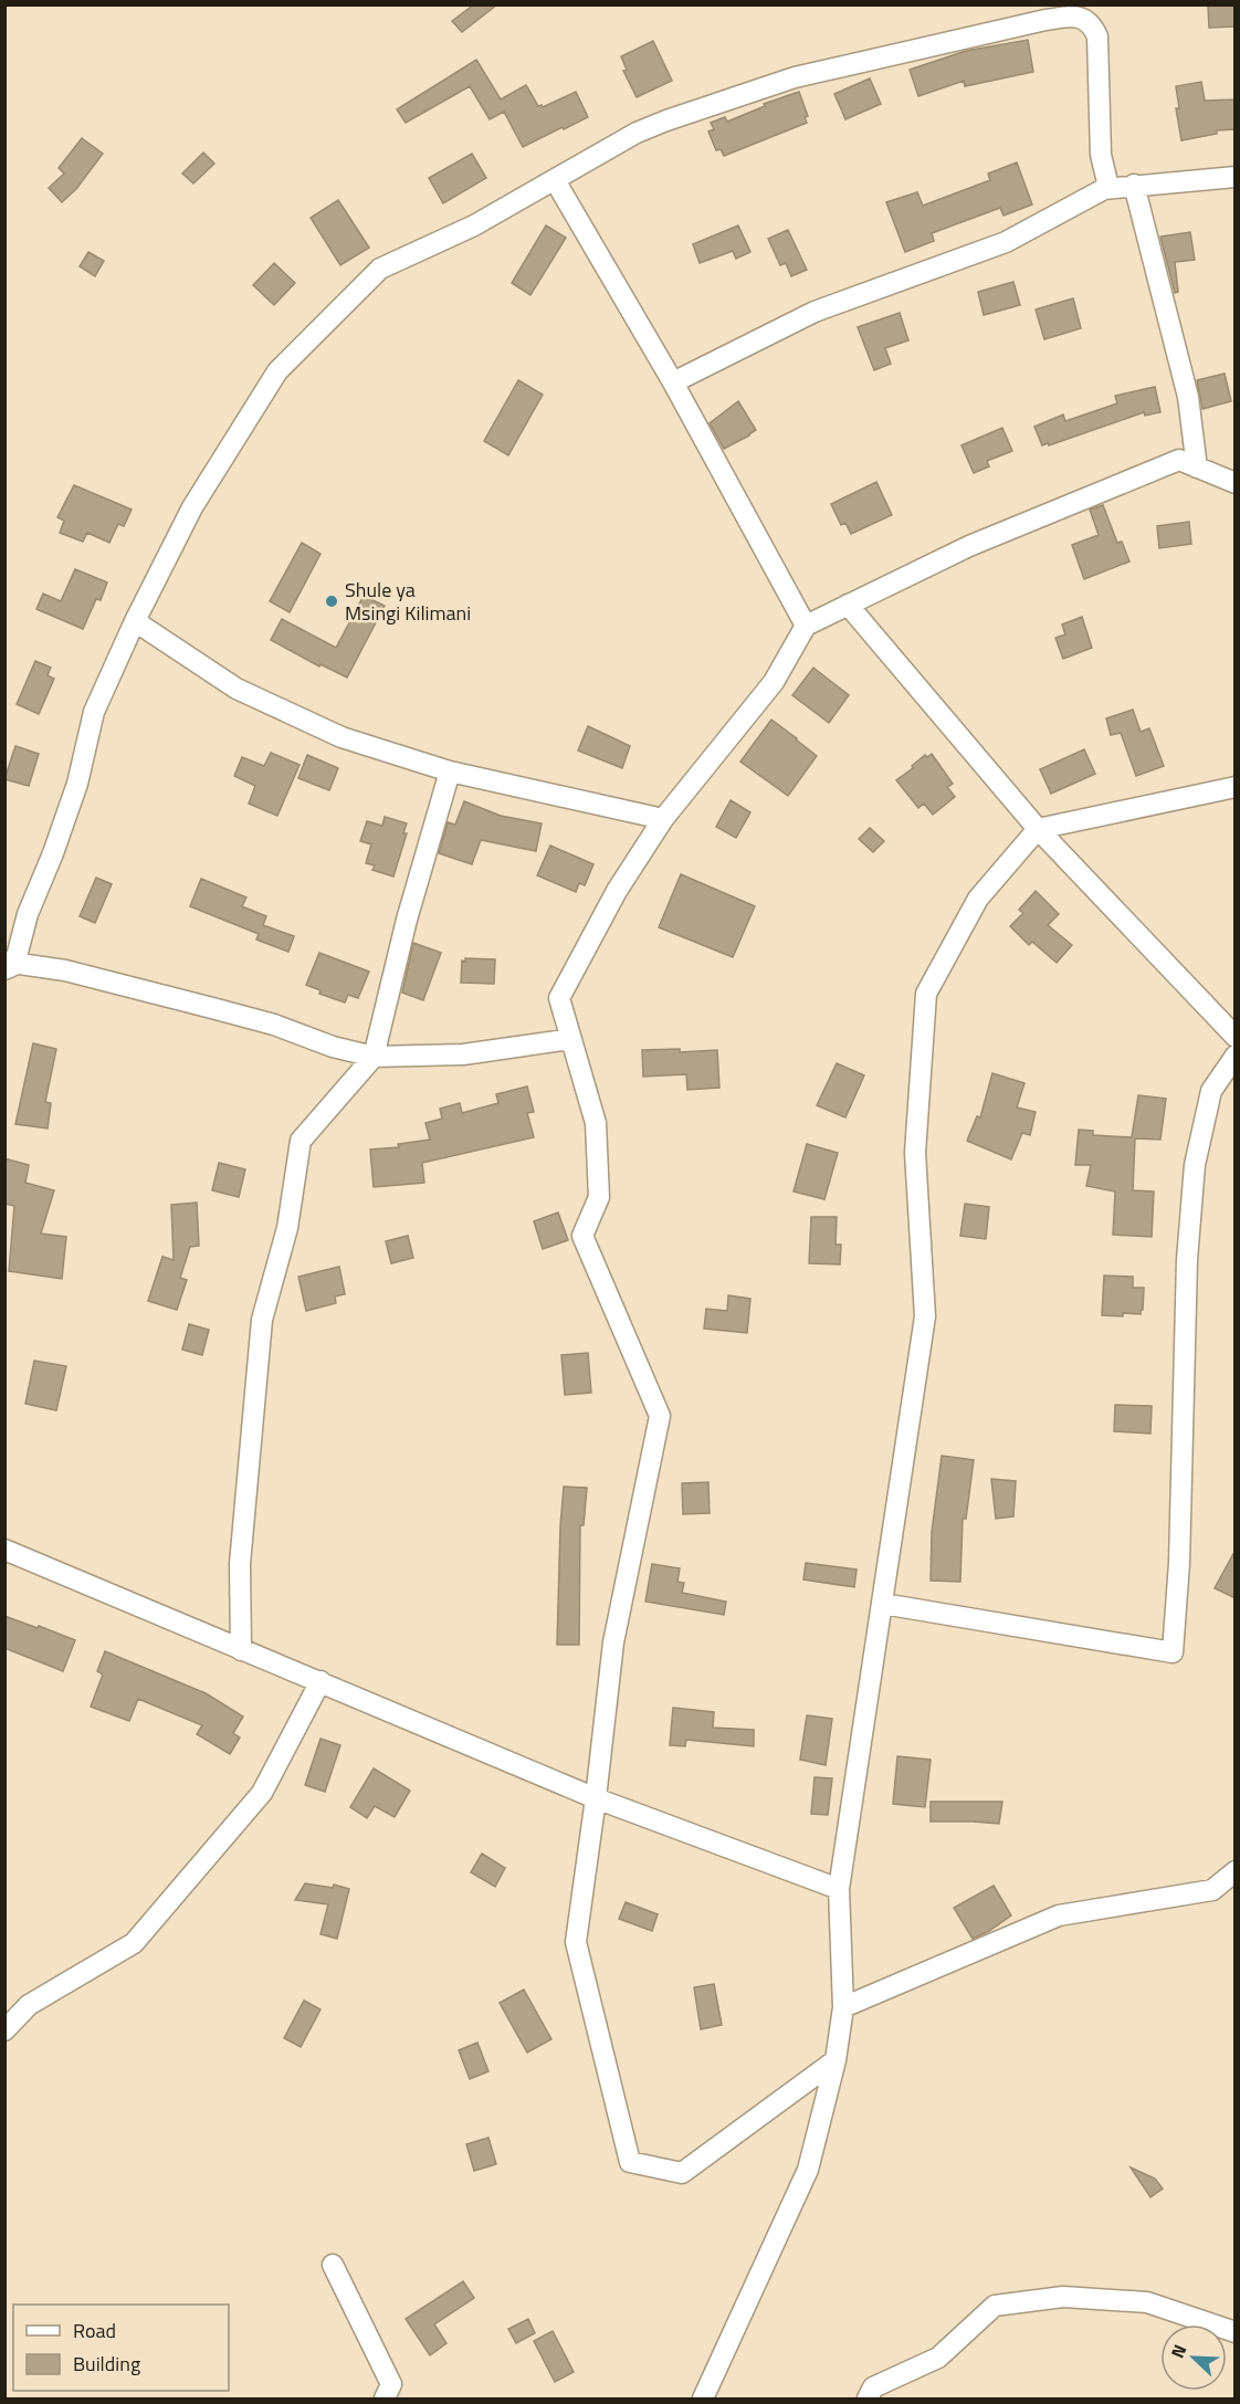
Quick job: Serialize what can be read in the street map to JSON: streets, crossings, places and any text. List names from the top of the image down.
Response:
{
  "places": ["Shule ya Msingi Kilimani"],
  "legend": ["Road", "Building"],
  "north": "top left"
}
